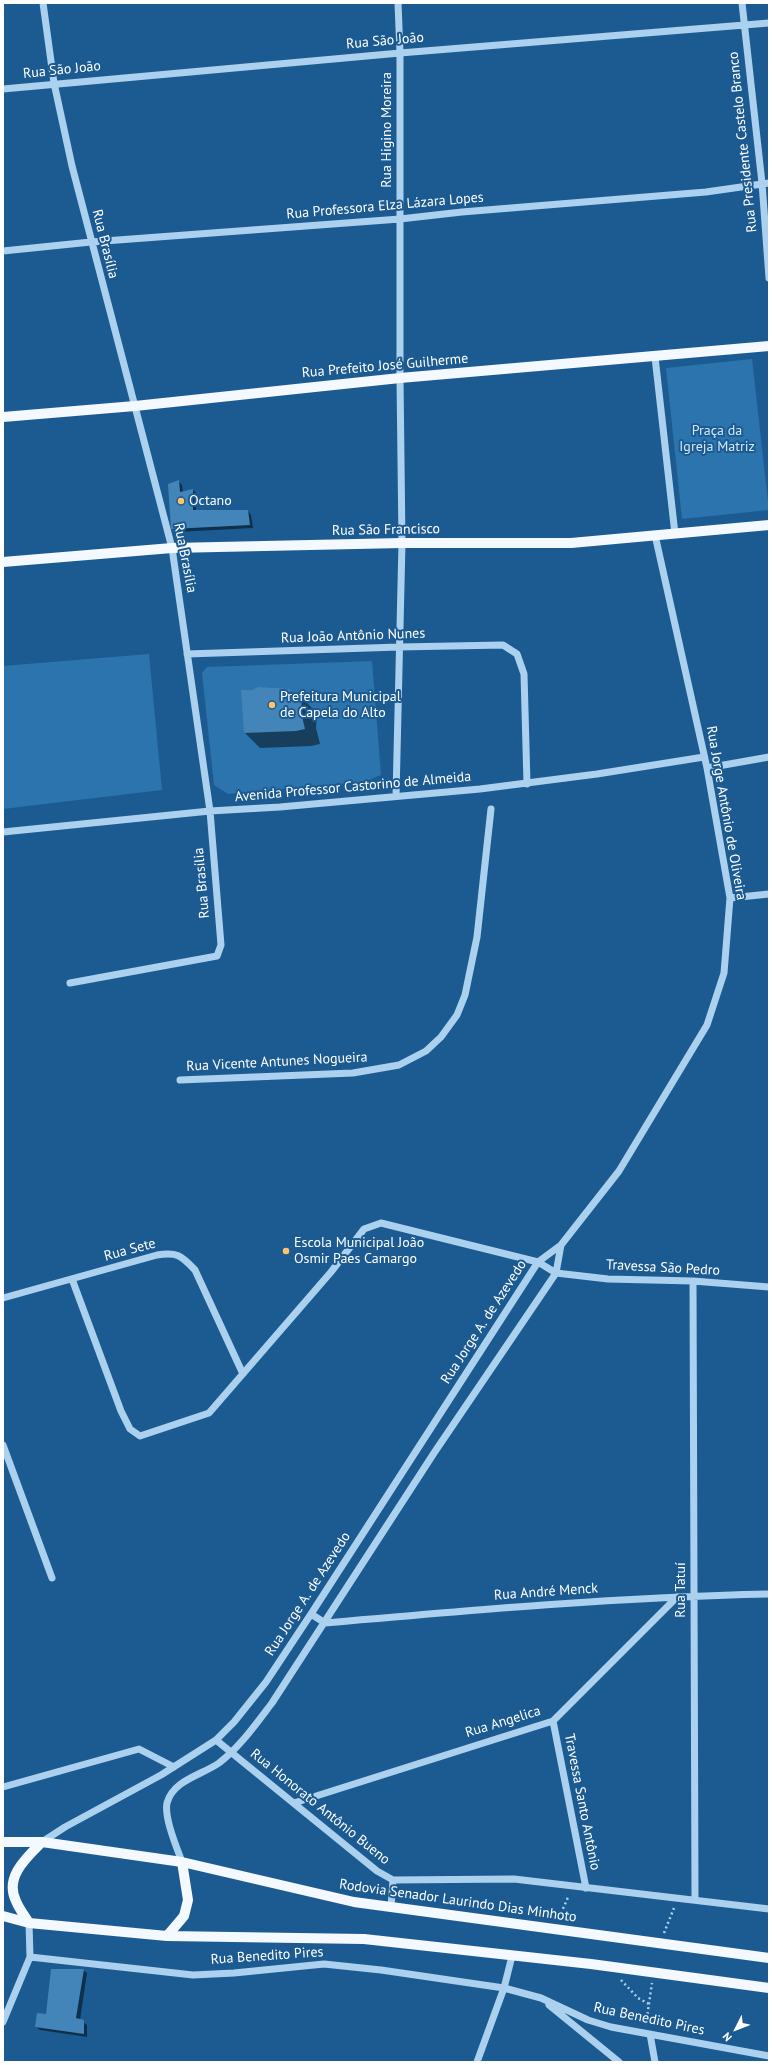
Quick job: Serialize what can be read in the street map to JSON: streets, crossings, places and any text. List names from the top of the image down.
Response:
{
  "streets": {
    "main road": ["Rua Prefeito José Guilherme", "Rua São Francisco", "Rodovia Senador Laurindo Dias Minhoto"],
    "street": [
      "Rua São João",
      "Rua Higino Moreira",
      "Rua Presidente Castelo Branco",
      "Rua Professora Elza Lázara Lopes",
      "Rua Brasília",
      "Rua João Antônio Nunes",
      "Avenida Professor Castorino de Almeida",
      "Rua Jorge Antônio de Oliveira",
      "Rua Vicente Antunes Nogueira",
      "Rua Sete",
      "Travessa São Pedro",
      "Rua Jorge A. de Azevedo",
      "Rua Tatuí",
      "Rua André Menck",
      "Rua Angelica",
      "Travessa Santo Antônio",
      "Rua Honorato Antônio Bueno",
      "Rua Benedito Pires"
    ]
  },
  "crossings": [
    ["Rua São João", "Rua Higino Moreira"],
    ["Rua São João", "Rua Presidente Castelo Branco"],
    ["Rua São João", "Rua Brasília"],
    ["Rua Higino Moreira", "Rua Professora Elza Lázara Lopes"],
    ["Rua Higino Moreira", "Rua Prefeito José Guilherme"],
    ["Rua Higino Moreira", "Rua São Francisco"],
    ["Rua Higino Moreira", "Rua João Antônio Nunes"],
    ["Rua Presidente Castelo Branco", "Rua Professora Elza Lázara Lopes"],
    ["Rua Professora Elza Lázara Lopes", "Rua Brasília"],
    ["Rua Brasília", "Rua Prefeito José Guilherme"],
    ["Rua Brasília", "Rua São Francisco"],
    ["Rua Brasília", "Rua João Antônio Nunes"],
    ["Rua Brasília", "Avenida Professor Castorino de Almeida"],
    ["Rua São Francisco", "Rua Jorge Antônio de Oliveira"],
    ["Rua João Antônio Nunes", "Avenida Professor Castorino de Almeida"],
    ["Avenida Professor Castorino de Almeida", "Rua Jorge Antônio de Oliveira"],
    ["Rua Jorge Antônio de Oliveira", "Rua Jorge A. de Azevedo"],
    ["Travessa São Pedro", "Rua Tatuí"],
    ["Rua Jorge A. de Azevedo", "Rua Honorato Antônio Bueno"],
    ["Rua Jorge A. de Azevedo", "Rodovia Senador Laurindo Dias Minhoto"],
    ["Rua Tatuí", "Rua André Menck"],
    ["Rua André Menck", "Rua Angelica"],
    ["Rua Angelica", "Travessa Santo Antônio"],
    ["Rua Angelica", "Rua Honorato Antônio Bueno"]
  ],
  "parks": ["Praça da Igreja Matriz"],
  "places": ["Octano", "Prefeitura Municipal de Capela do Alto", "Escola Municipal João Osmir Paes Camargo"],
  "north": "bottom left"
}
